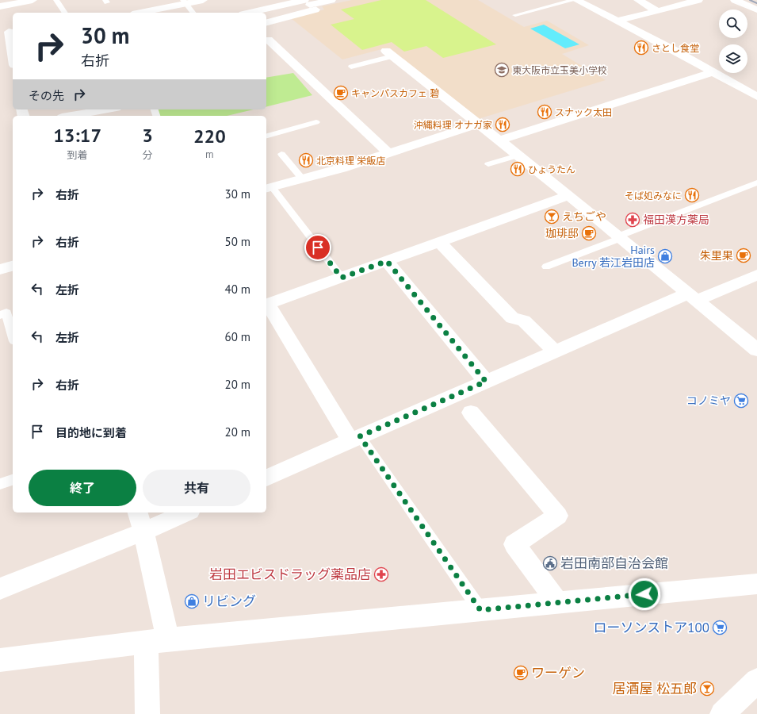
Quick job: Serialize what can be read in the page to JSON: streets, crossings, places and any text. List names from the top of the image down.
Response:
{
  "places": {
    "restaurant": [
      "さとし食堂",
      "スナック太田",
      "沖縄料理 オナガ家",
      "北京料理 栄飯店",
      "ひょうたん",
      "そば処みなに"
    ],
    "school or university": ["東大阪市立玉美小学校"],
    "cafe": [
      "キャンパスカフェ 碧",
      "珈琲邸",
      "朱里果",
      "ワーゲン"
    ],
    "bar": ["えちごや", "居酒屋 松五郎"],
    "pharmacy": ["福田漢方薬局", "岩田エビスドラッグ薬品店"],
    "shop": ["Hairs Berry 若江岩田店", "リビング"],
    "supermarket": ["コノミヤ", "ローソンストア100"],
    "public building": ["岩田南部自治会館"]
  },
  "page": {
    "turn": ["30 m", "右折"],
    "then": "その先",
    "eta": [
      "13:17",
      "到着",
      "3",
      "分",
      "220",
      "m"
    ],
    "list": [
      {
        "name": "右折",
        "value": "30 m"
      },
      {
        "name": "右折",
        "value": "50 m"
      },
      {
        "name": "左折",
        "value": "40 m"
      },
      {
        "name": "左折",
        "value": "60 m"
      },
      {
        "name": "右折",
        "value": "20 m"
      },
      {
        "name": "目的地に到着",
        "value": "20 m"
      }
    ],
    "buttons": ["終了", "共有"]
  }
}
